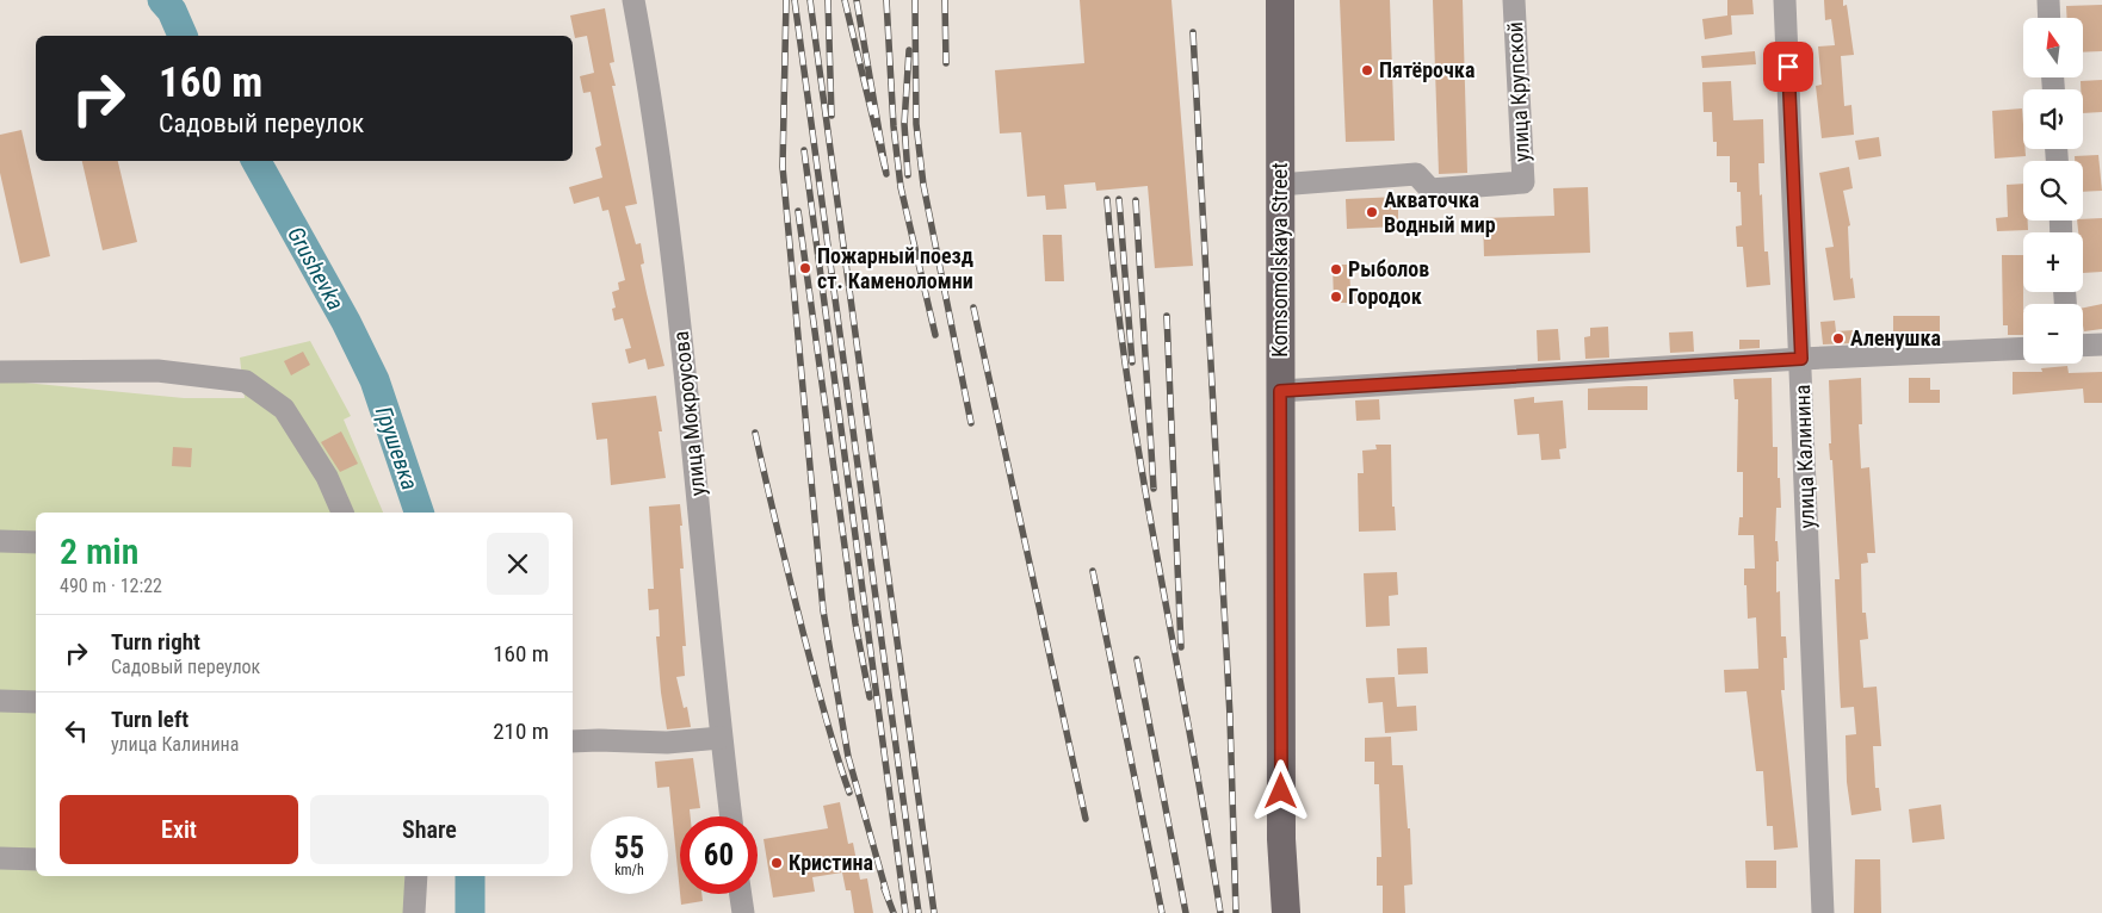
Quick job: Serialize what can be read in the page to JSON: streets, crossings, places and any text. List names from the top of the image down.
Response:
{
  "streets": {
    "main road": ["Komsomolskaya Street"],
    "street": ["улица Крупской", "улица Мокроусова", "улица Калинина"]
  },
  "crossings": [
    ["улица Крупской", "Komsomolskaya Street"]
  ],
  "water": ["Grushevka", "Грушевка"],
  "places": [
    "Пятёрочка",
    "Акваточка Водный мир",
    "Пожарный поезд ст. Каменоломни",
    "Рыболов",
    "Городок",
    "Аленушка",
    "Кристина"
  ],
  "north": "top",
  "page": {
    "map_buttons": ["+", "−"],
    "turn": ["160 m", "Садовый переулок"],
    "heading": ["2 min", "490 m · 12:22"],
    "list": [
      {
        "name": "Turn right",
        "note": "Садовый переулок",
        "value": "160 m"
      },
      {
        "name": "Turn left",
        "note": "улица Калинина",
        "value": "210 m"
      }
    ],
    "buttons": ["Exit", "Share"],
    "speed": "55 km/h",
    "limit": "60"
  }
}
